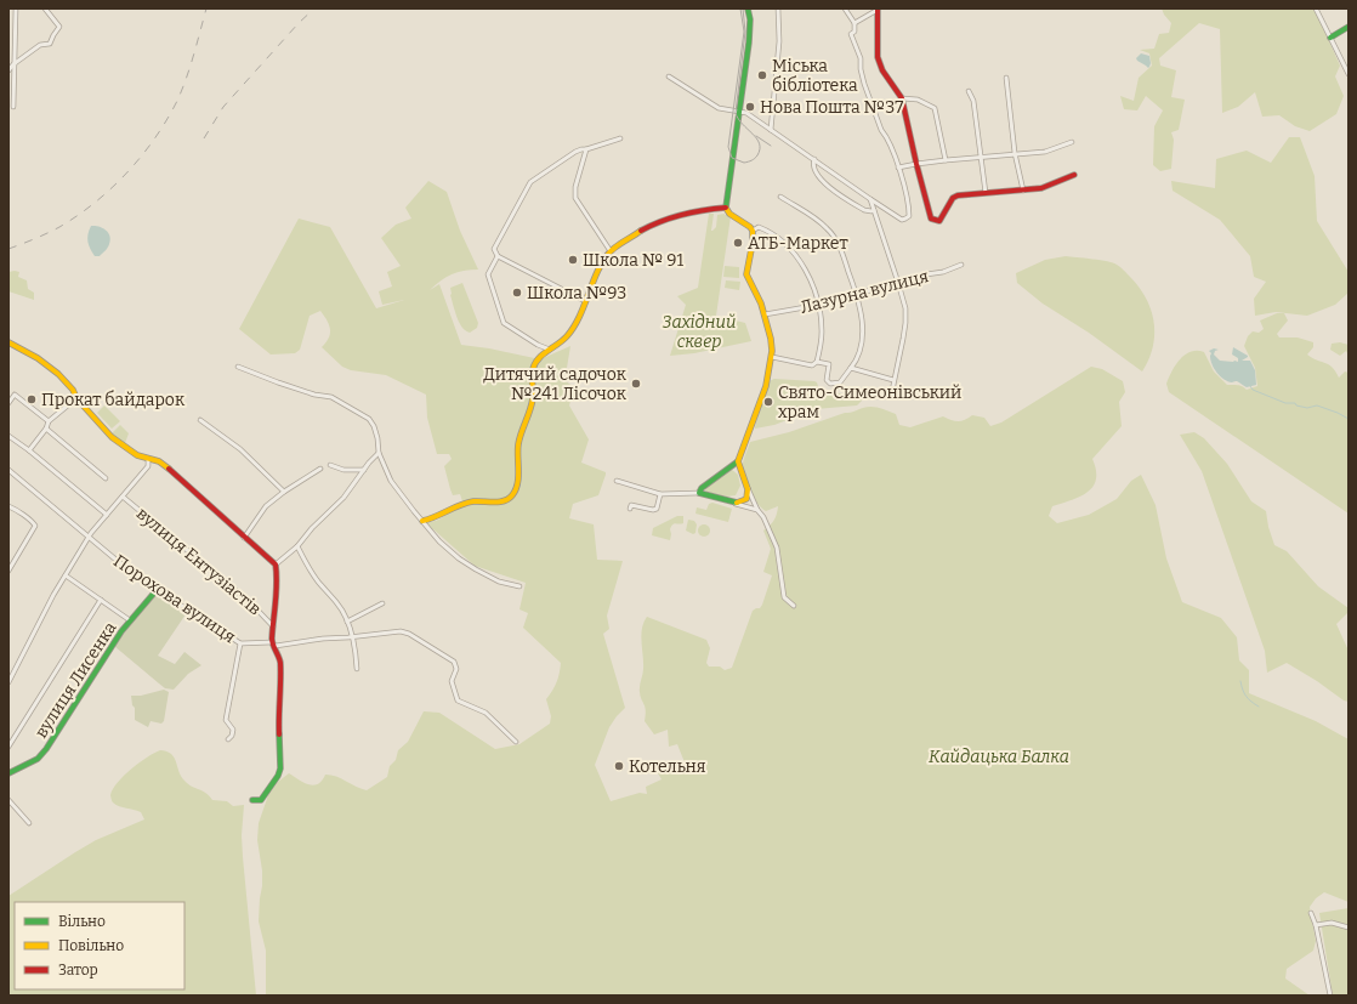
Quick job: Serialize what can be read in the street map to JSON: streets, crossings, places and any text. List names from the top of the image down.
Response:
{
  "streets": {
    "street": [
      "Лазурна вулиця",
      "вулиця Ентузіастів",
      "Порохова вулиця",
      "вулиця Лисенка"
    ]
  },
  "crossings": [
    ["Порохова вулиця", "вулиця Лисенка"]
  ],
  "parks": ["Західний сквер", "Кайдацька Балка"],
  "places": [
    "Міська бібліотека",
    "Нова Пошта №37",
    "АТБ-Маркет",
    "Школа № 91",
    "Школа №93",
    "Дитячий садочок №241 Лісочок",
    "Прокат байдарок",
    "Свято-Симеонівський храм",
    "Котельня"
  ],
  "legend": ["Вільно", "Повільно", "Затор"]
}
